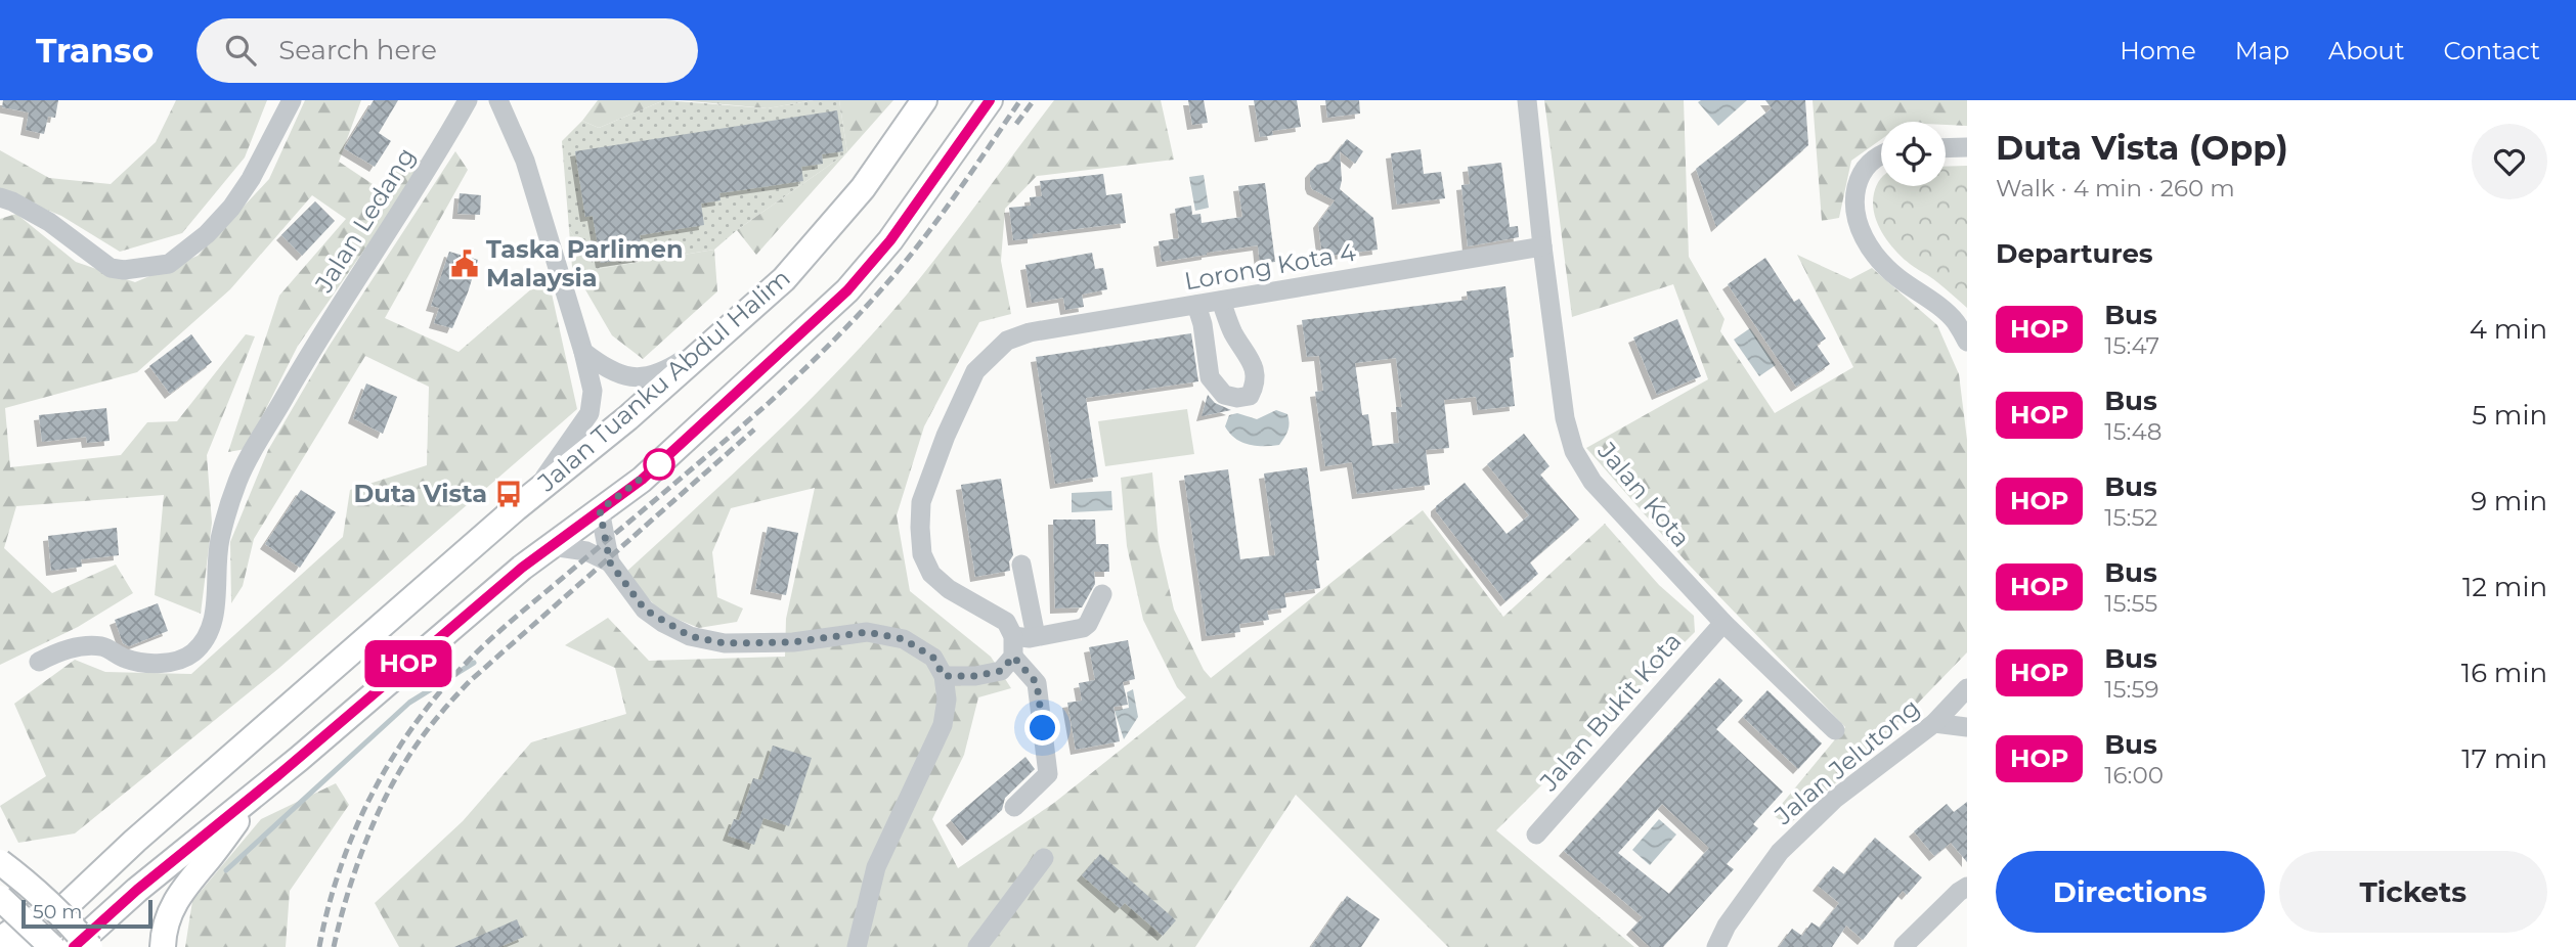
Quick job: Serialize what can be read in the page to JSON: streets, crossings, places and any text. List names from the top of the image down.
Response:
{
  "streets": {
    "main road": ["Jalan Tuanku Abdul Halim"],
    "street": [
      "Jalan Ledang",
      "Lorong Kota 4",
      "Jalan Kota",
      "Jalan Bukit Kota",
      "Jalan Jelutong"
    ]
  },
  "crossings": [
    ["Lorong Kota 4", "Jalan Kota"],
    ["Jalan Kota", "Jalan Bukit Kota"]
  ],
  "places": {
    "public building": ["Taska Parlimen Malaysia"],
    "bus stop": ["Duta Vista"]
  },
  "lines": ["bus line HOP"],
  "scale_bar": "50 m",
  "page": {
    "header": "Transo",
    "search": "Search here",
    "nav": [
      "Home",
      "Map",
      "About",
      "Contact"
    ],
    "on_map": "HOP",
    "heading": [
      ["Duta Vista (Opp)", "Walk · 4 min · 260 m"],
      "Departures"
    ],
    "list": [
      {
        "mark": "HOP",
        "name": "Bus",
        "note": "15:47",
        "value": "4 min"
      },
      {
        "mark": "HOP",
        "name": "Bus",
        "note": "15:48",
        "value": "5 min"
      },
      {
        "mark": "HOP",
        "name": "Bus",
        "note": "15:52",
        "value": "9 min"
      },
      {
        "mark": "HOP",
        "name": "Bus",
        "note": "15:55",
        "value": "12 min"
      },
      {
        "mark": "HOP",
        "name": "Bus",
        "note": "15:59",
        "value": "16 min"
      },
      {
        "mark": "HOP",
        "name": "Bus",
        "note": "16:00",
        "value": "17 min"
      }
    ],
    "buttons": ["Directions", "Tickets"],
    "scale": "50 m"
  }
}
